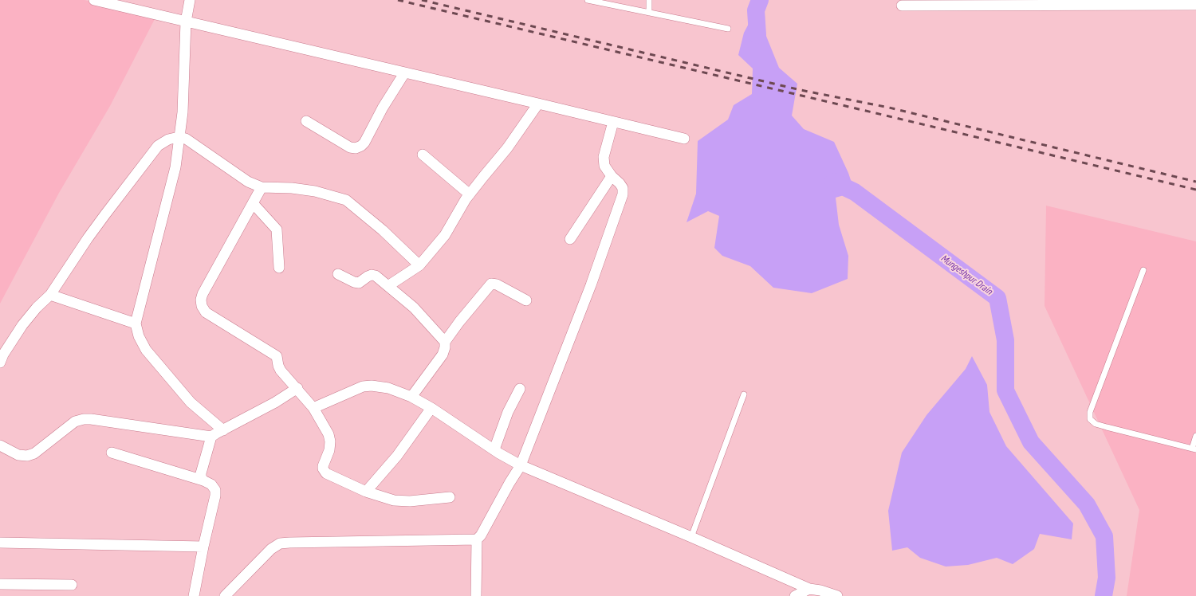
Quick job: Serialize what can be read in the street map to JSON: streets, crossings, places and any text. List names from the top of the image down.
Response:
{
  "water": ["Mungeshpur Drain"]
}
